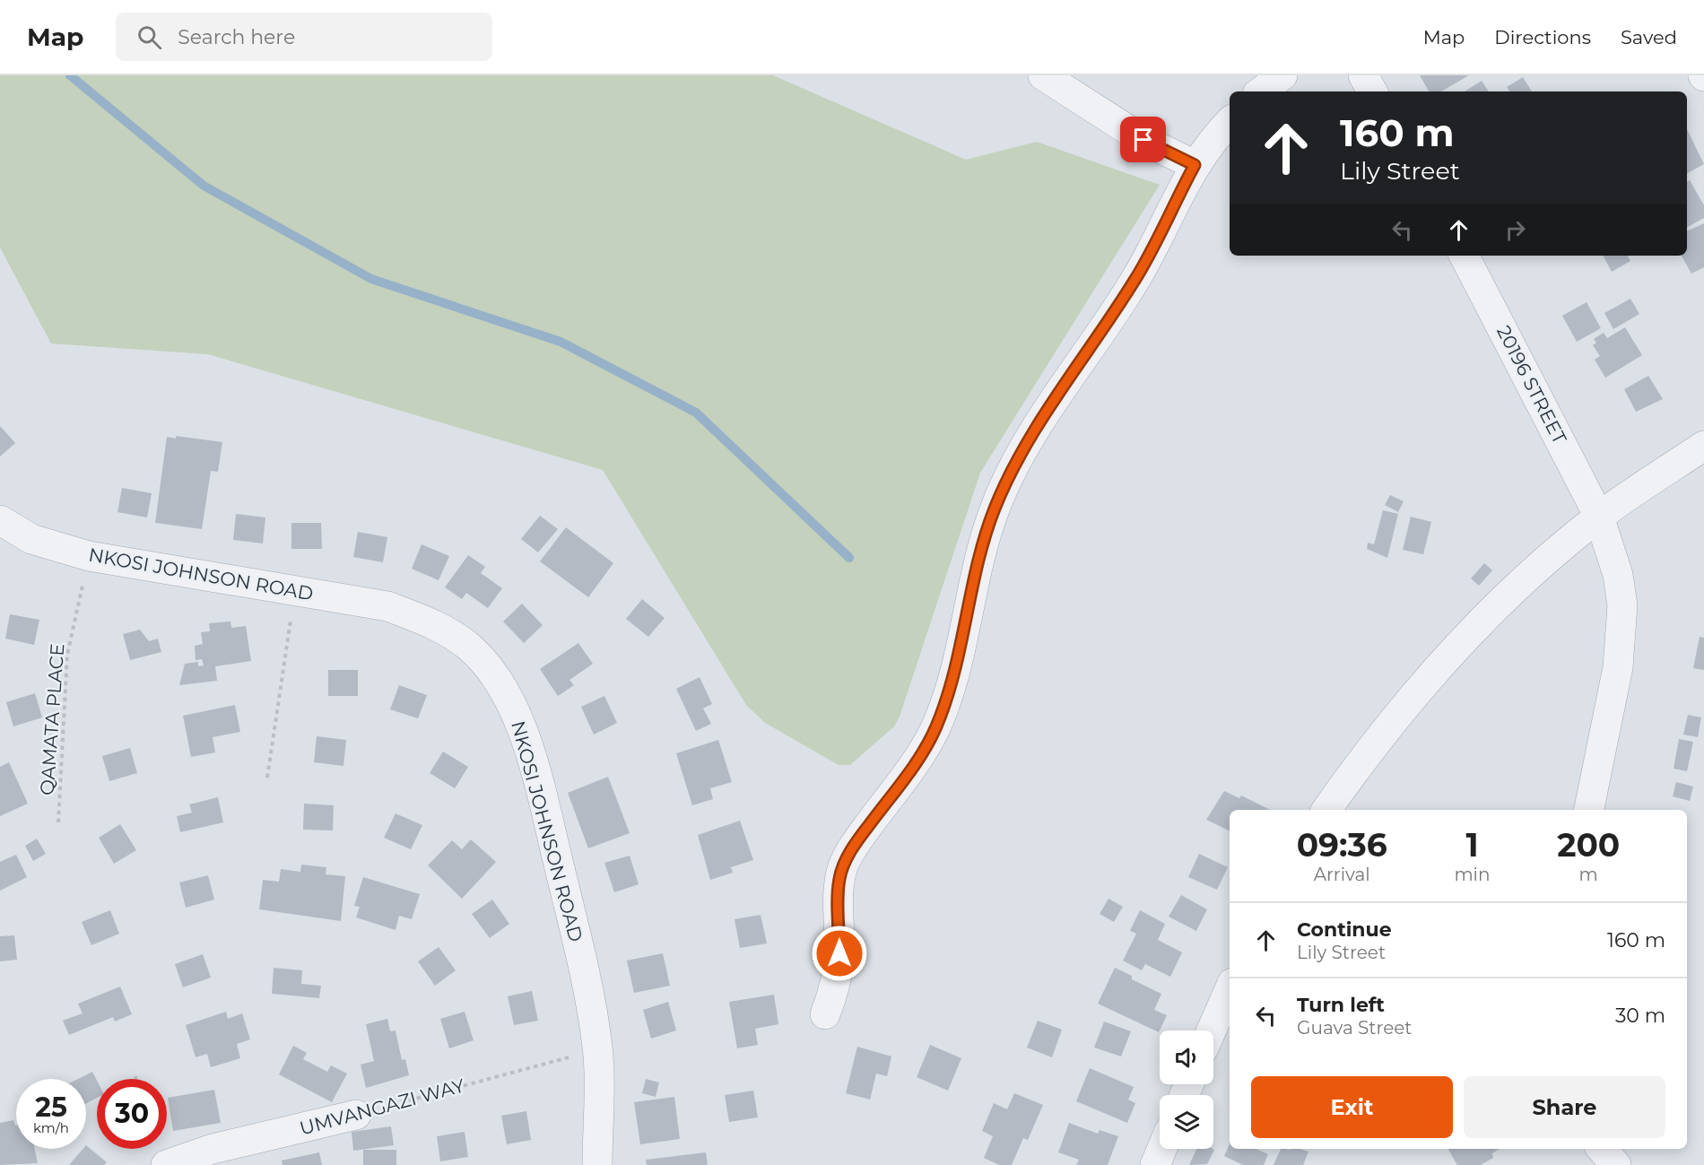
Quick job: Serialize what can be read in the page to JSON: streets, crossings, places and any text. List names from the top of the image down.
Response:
{
  "streets": {
    "street": ["20196 STREET", "NKOSI JOHNSON ROAD", "UMVANGAZI WAY"],
    "path": ["QAMATA PLACE"]
  },
  "crossings": [
    ["NKOSI JOHNSON ROAD", "QAMATA PLACE"],
    ["NKOSI JOHNSON ROAD", "UMVANGAZI WAY"]
  ],
  "page": {
    "header": "Map",
    "search": "Search here",
    "nav": ["Map", "Directions", "Saved"],
    "turn": ["160 m", "Lily Street"],
    "eta": [
      "09:36",
      "Arrival",
      "1",
      "min",
      "200",
      "m"
    ],
    "list": [
      {
        "name": "Continue",
        "note": "Lily Street",
        "value": "160 m"
      },
      {
        "name": "Turn left",
        "note": "Guava Street",
        "value": "30 m"
      }
    ],
    "buttons": ["Exit", "Share"],
    "speed": "25 km/h",
    "limit": "30"
  }
}
